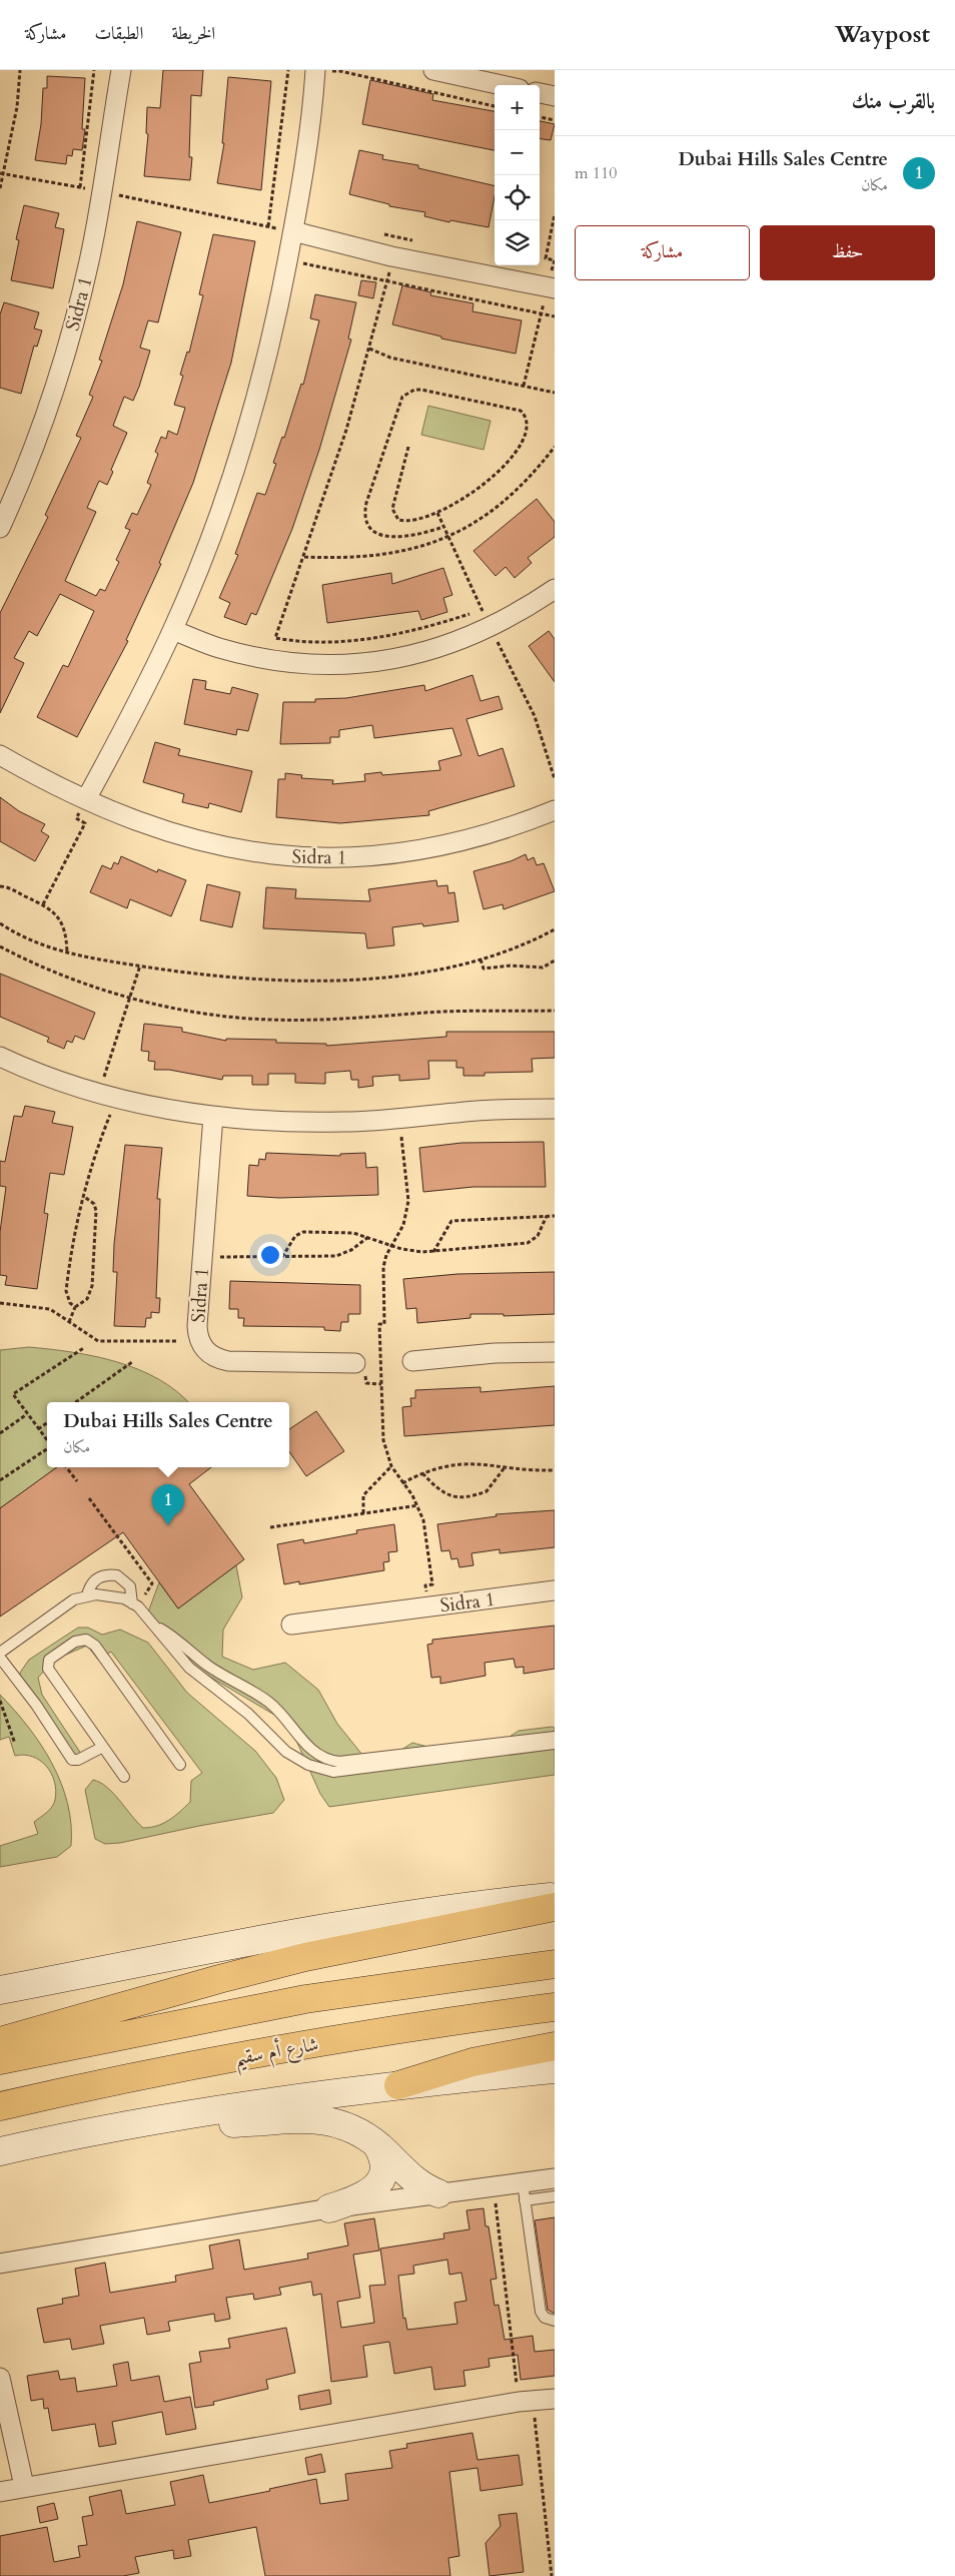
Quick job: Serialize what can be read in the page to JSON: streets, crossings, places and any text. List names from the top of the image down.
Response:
{
  "streets": {
    "main road": ["شارع أم سقيم"],
    "street": ["Sidra 1"]
  },
  "page": {
    "header": "Waypost",
    "nav": ["الخريطة", "الطبقات", "مشاركة"],
    "heading": "بالقرب منك",
    "map_buttons": ["+", "−"],
    "list": [
      {
        "mark": "1",
        "name": "Dubai Hills Sales Centre",
        "note": "مكان",
        "value": "110 m"
      }
    ],
    "buttons": ["حفظ", "مشاركة"],
    "popup": ["Dubai Hills Sales Centre", "مكان"],
    "pins": "1"
  }
}
